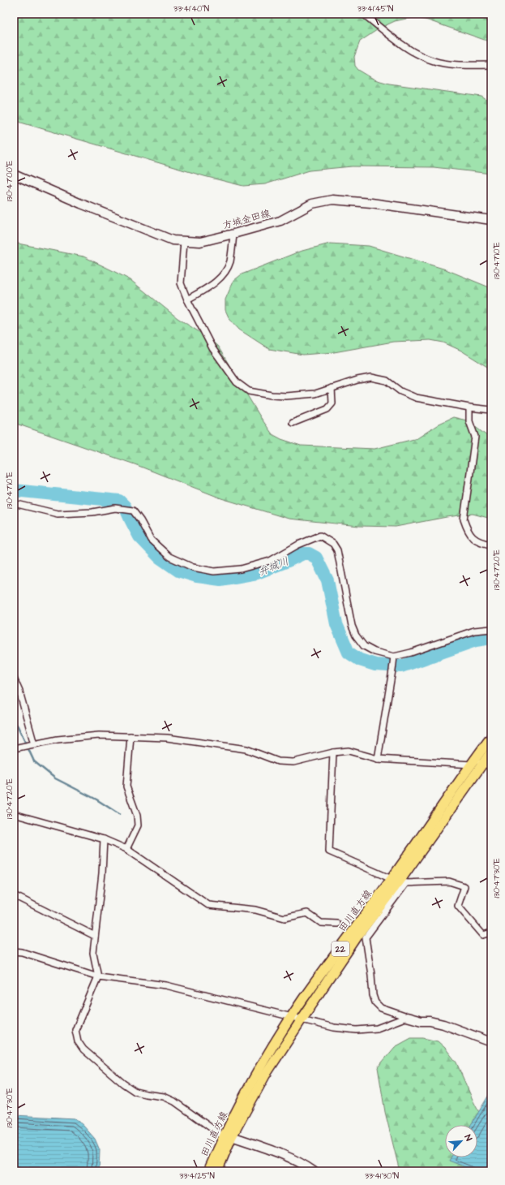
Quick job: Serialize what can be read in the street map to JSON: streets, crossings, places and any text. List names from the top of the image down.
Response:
{
  "streets": {
    "main road": ["方城金田線", "田川直方線", "22"]
  },
  "water": ["弁城川"],
  "north": "top right",
  "coordinates": [
    "33°41'40\"N",
    "33°41'45\"N",
    "130°47'00\"E",
    "130°47'10\"E",
    "130°47'20\"E",
    "130°47'30\"E",
    "33°41'25\"N",
    "33°41'30\"N"
  ]
}
